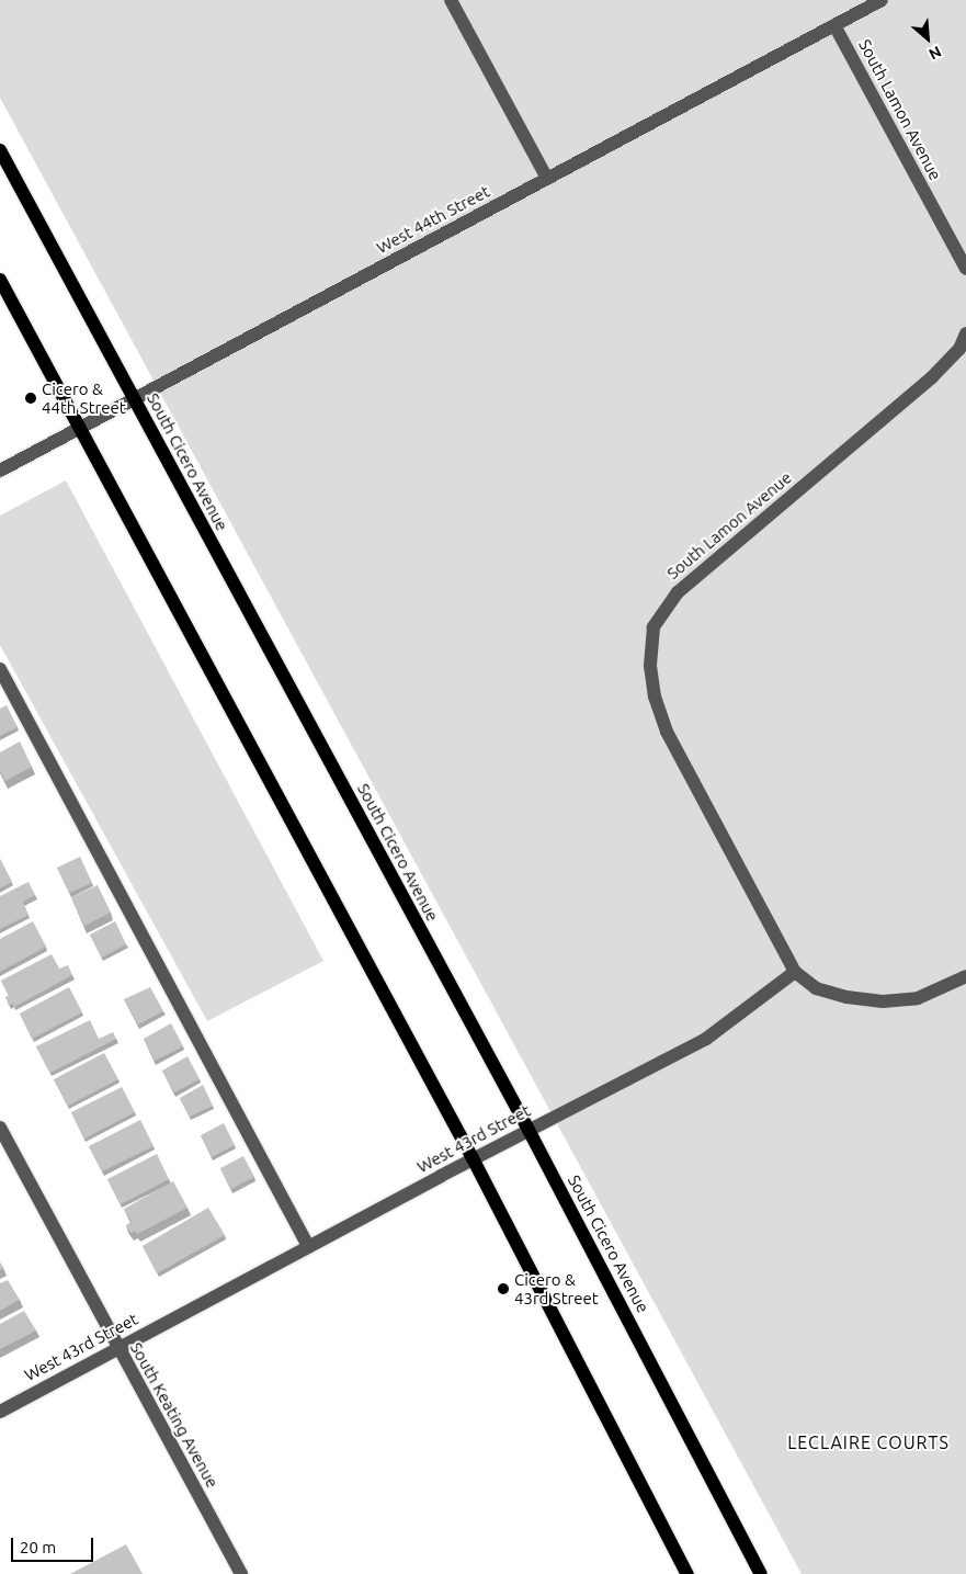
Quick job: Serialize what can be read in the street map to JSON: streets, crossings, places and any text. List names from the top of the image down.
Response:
{
  "streets": {
    "main road": ["South Cicero Avenue"],
    "street": [
      "South Lamon Avenue",
      "West 44th Street",
      "West 43rd Street",
      "South Keating Avenue"
    ]
  },
  "crossings": [
    ["South Lamon Avenue", "West 44th Street"],
    ["South Lamon Avenue", "West 43rd Street"],
    ["West 44th Street", "South Cicero Avenue"],
    ["South Cicero Avenue", "West 43rd Street"],
    ["West 43rd Street", "South Keating Avenue"]
  ],
  "districts": ["LECLAIRE COURTS"],
  "places": ["Cicero & 44th Street", "Cicero & 43rd Street"],
  "scale_bar": "20 m",
  "north": "bottom right"
}
